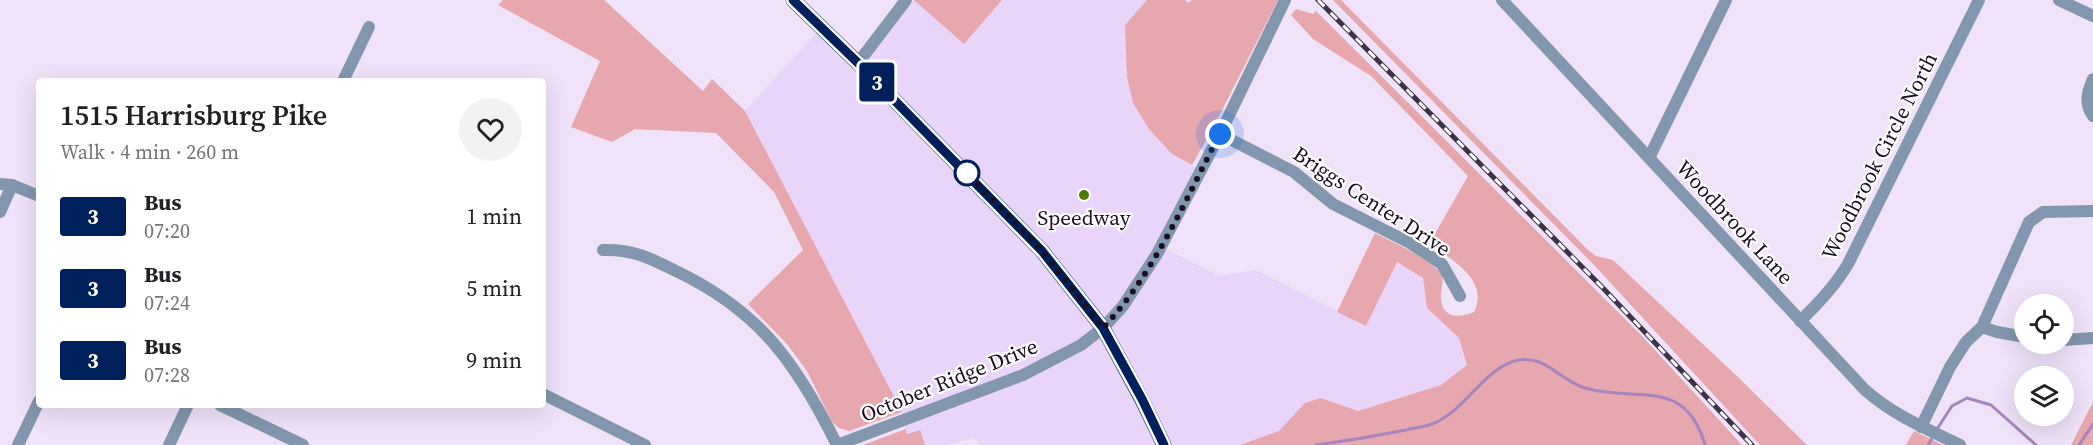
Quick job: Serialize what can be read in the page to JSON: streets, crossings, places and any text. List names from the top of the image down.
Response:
{
  "streets": {
    "street": [
      "Woodbrook Circle North",
      "Briggs Center Drive",
      "Woodbrook Lane",
      "October Ridge Drive"
    ]
  },
  "crossings": [
    ["Woodbrook Circle North", "Woodbrook Lane"],
    ["Briggs Center Drive", "October Ridge Drive"]
  ],
  "places": ["Speedway"],
  "lines": ["bus line 3"],
  "page": {
    "on_map": "3",
    "heading": ["1515 Harrisburg Pike", "Walk · 4 min · 260 m"],
    "list": [
      {
        "mark": "3",
        "name": "Bus",
        "note": "07:20",
        "value": "1 min"
      },
      {
        "mark": "3",
        "name": "Bus",
        "note": "07:24",
        "value": "5 min"
      },
      {
        "mark": "3",
        "name": "Bus",
        "note": "07:28",
        "value": "9 min"
      }
    ]
  }
}
